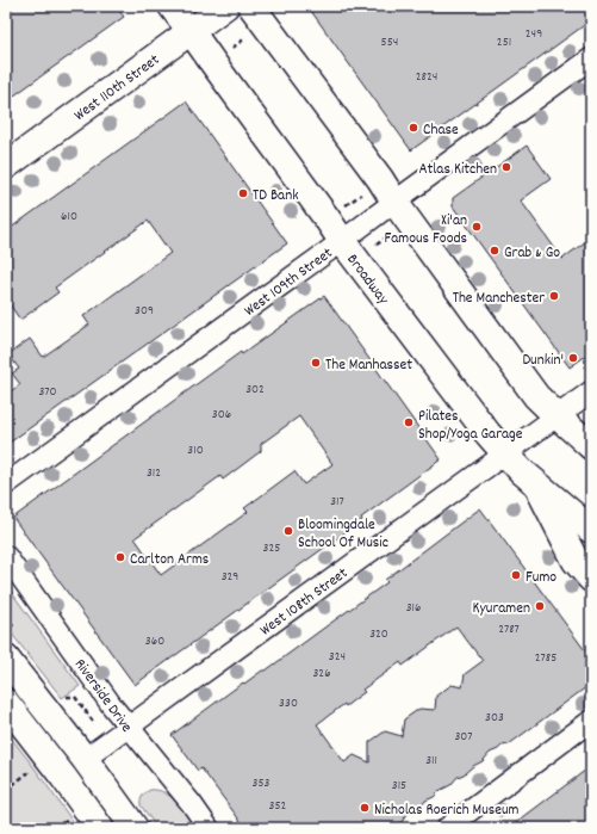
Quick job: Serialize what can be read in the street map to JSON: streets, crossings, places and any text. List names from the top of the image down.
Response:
{
  "streets": {
    "main road": ["West 110th Street", "Broadway"],
    "street": ["West 109th Street", "West 108th Street", "Riverside Drive"]
  },
  "crossings": [
    ["West 110th Street", "Broadway"],
    ["Broadway", "West 109th Street"],
    ["Broadway", "West 108th Street"],
    ["West 108th Street", "Riverside Drive"]
  ],
  "places": [
    "Chase",
    "Atlas Kitchen",
    "TD Bank",
    "Xi'an Famous Foods",
    "Grab & Go",
    "The Manchester",
    "Dunkin'",
    "The Manhasset",
    "Pilates Shop/Yoga Garage",
    "Bloomingdale School Of Music",
    "Carlton Arms",
    "Fumo",
    "Kyuramen",
    "Nicholas Roerich Museum"
  ],
  "house_numbers": [
    "249",
    "554",
    "251",
    "2824",
    "610",
    "309",
    "302",
    "370",
    "306",
    "310",
    "312",
    "317",
    "325",
    "329",
    "316",
    "2787",
    "320",
    "360",
    "324",
    "2785",
    "326",
    "330",
    "303",
    "307",
    "311",
    "353",
    "315",
    "352"
  ]
}
